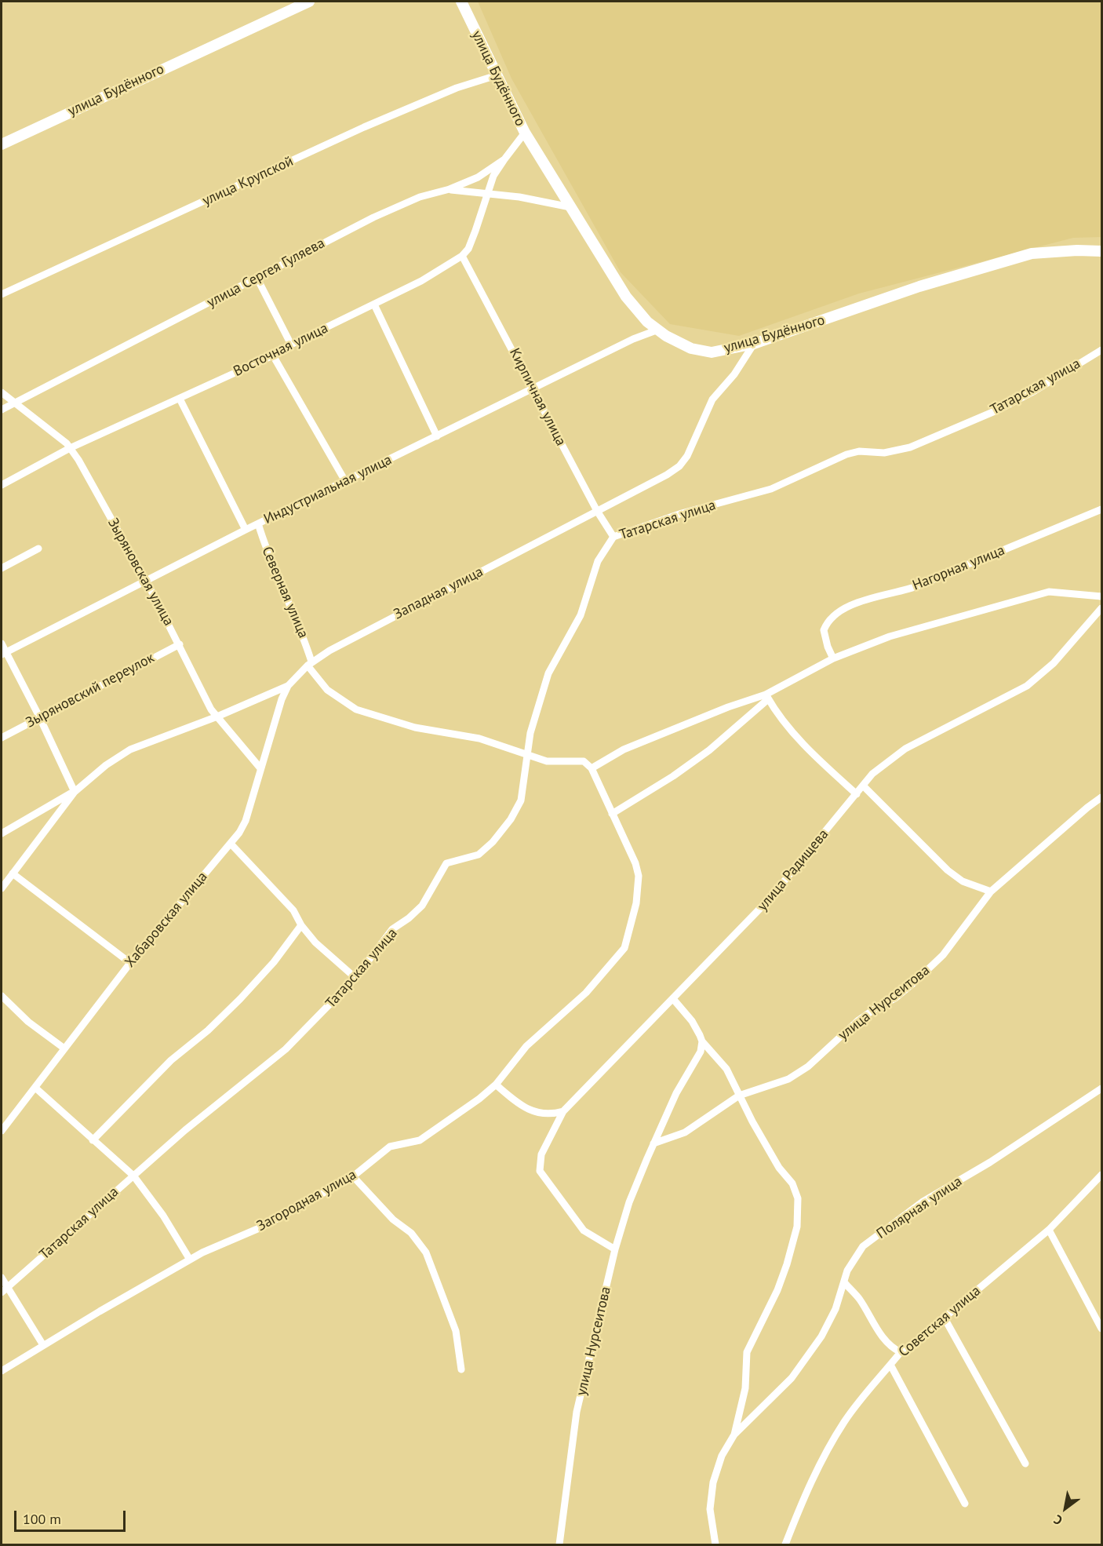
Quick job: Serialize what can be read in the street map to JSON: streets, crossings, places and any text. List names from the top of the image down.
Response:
{
  "streets": {
    "street": [
      "улица Будённого",
      "улица Крупской",
      "улица Сергея Гуляева",
      "Восточная улица",
      "Татарская улица",
      "Кирпичная улица",
      "Индустриальная улица",
      "Нагорная улица",
      "Зыряновская улица",
      "Северная улица",
      "Западная улица",
      "Зыряновский переулок",
      "улица Радищева",
      "Хабаровская улица",
      "улица Нурсеитова",
      "Загородная улица",
      "Полярная улица",
      "Советская улица"
    ]
  },
  "crossings": [
    ["улица Будённого", "улица Крупской"],
    ["улица Будённого", "улица Сергея Гуляева"],
    ["улица Будённого", "Индустриальная улица"],
    ["улица Будённого", "Западная улица"],
    ["улица Сергея Гуляева", "Зыряновская улица"],
    ["Восточная улица", "Кирпичная улица"],
    ["Восточная улица", "Зыряновская улица"],
    ["Татарская улица", "Кирпичная улица"],
    ["Кирпичная улица", "Индустриальная улица"],
    ["Кирпичная улица", "Западная улица"],
    ["Индустриальная улица", "Зыряновская улица"],
    ["Индустриальная улица", "Северная улица"],
    ["Зыряновская улица", "Западная улица"],
    ["Зыряновская улица", "Зыряновский переулок"],
    ["Зыряновская улица", "Хабаровская улица"],
    ["Северная улица", "Западная улица"],
    ["Западная улица", "Хабаровская улица"],
    ["улица Радищева", "улица Нурсеитова"]
  ],
  "scale_bar": "100 m",
  "north": "bottom left"
}
